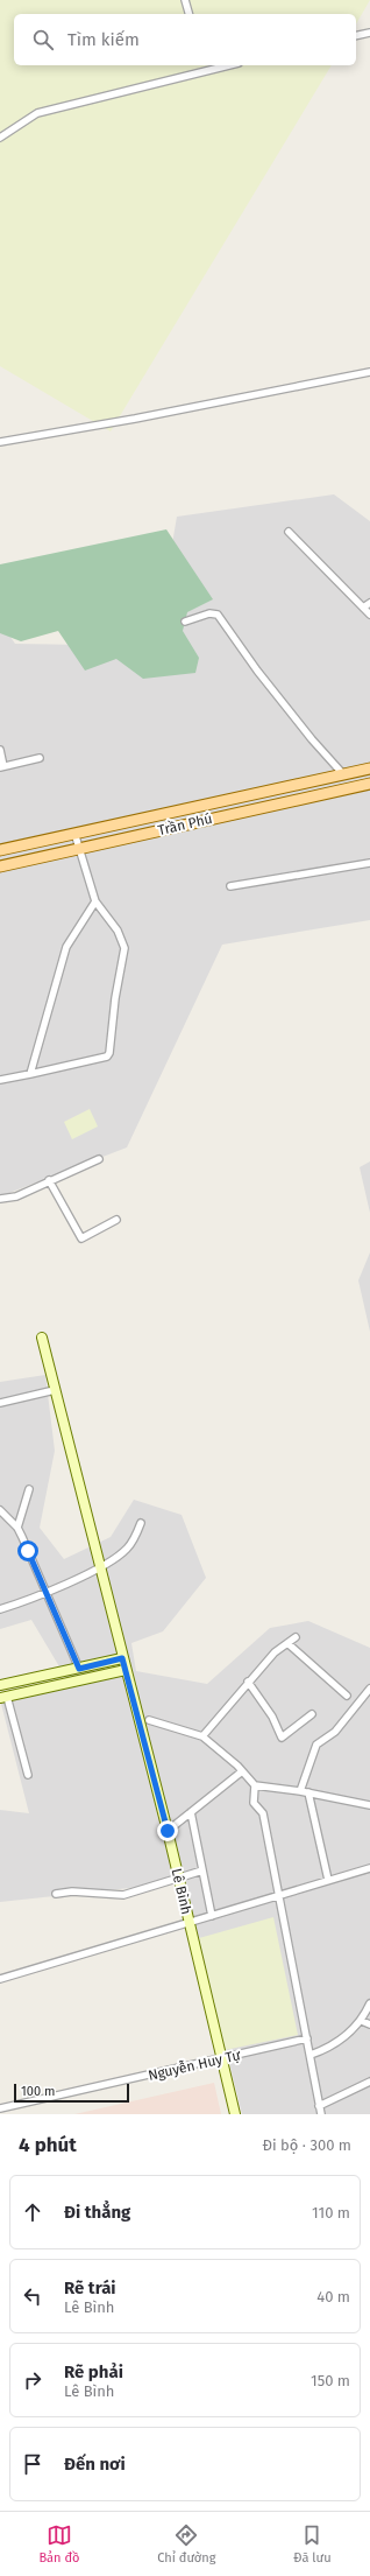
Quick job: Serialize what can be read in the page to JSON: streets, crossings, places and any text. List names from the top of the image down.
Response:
{
  "streets": {
    "main road": ["Trần Phú"],
    "street": ["Lê Bình", "Nguyễn Huy Tự"]
  },
  "crossings": [
    ["Lê Bình", "Nguyễn Huy Tự"]
  ],
  "scale_bar": "100 m",
  "page": {
    "search": "Tìm kiếm",
    "scale": "100 m",
    "heading": ["4 phút", "Đi bộ · 300 m"],
    "list": [
      ["Đi thẳng", "110 m"],
      ["Rẽ trái", "Lê Bình", "40 m"],
      ["Rẽ phải", "Lê Bình", "150 m"],
      "Đến nơi"
    ],
    "nav": ["Bản đồ", "Chỉ đường", "Đã lưu"]
  }
}
